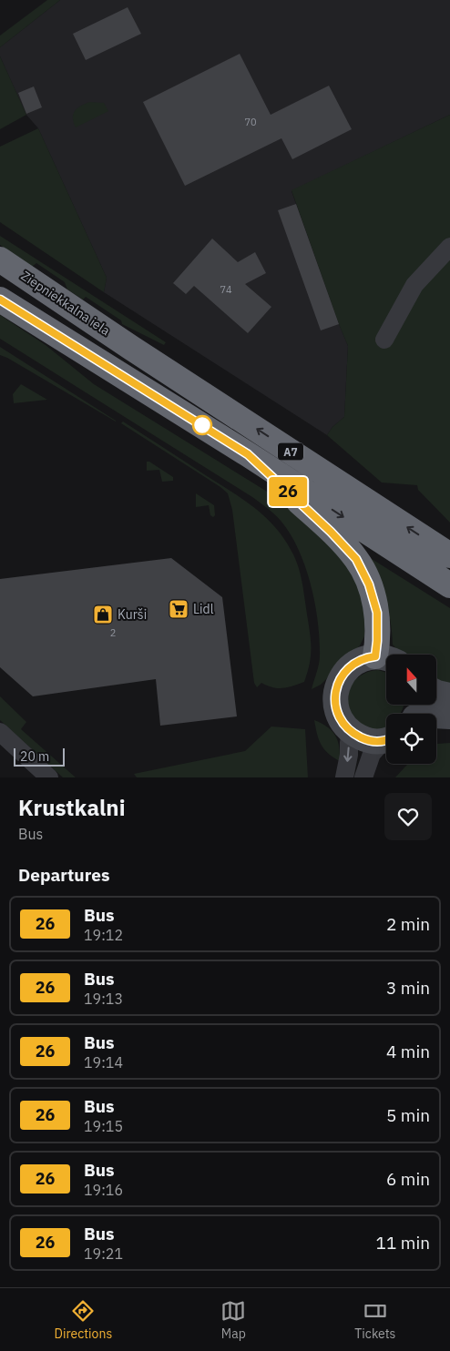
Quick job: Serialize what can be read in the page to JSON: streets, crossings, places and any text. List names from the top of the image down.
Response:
{
  "streets": {
    "highway": ["Ziepniekkalna iela", "A7"]
  },
  "places": {
    "supermarket": ["Lidl"],
    "shop": ["Kurši"]
  },
  "lines": ["bus line 26"],
  "house_numbers": ["70", "74", "2"],
  "scale_bar": "20 m",
  "north": "top",
  "page": {
    "on_map": "26",
    "scale": "20 m",
    "heading": [
      ["Krustkalni", "Bus"],
      "Departures"
    ],
    "list": [
      {
        "mark": "26",
        "name": "Bus",
        "note": "19:12",
        "value": "2 min"
      },
      {
        "mark": "26",
        "name": "Bus",
        "note": "19:13",
        "value": "3 min"
      },
      {
        "mark": "26",
        "name": "Bus",
        "note": "19:14",
        "value": "4 min"
      },
      {
        "mark": "26",
        "name": "Bus",
        "note": "19:15",
        "value": "5 min"
      },
      {
        "mark": "26",
        "name": "Bus",
        "note": "19:16",
        "value": "6 min"
      },
      {
        "mark": "26",
        "name": "Bus",
        "note": "19:21",
        "value": "11 min"
      }
    ],
    "tabs": ["Directions", "Map", "Tickets"]
  }
}
